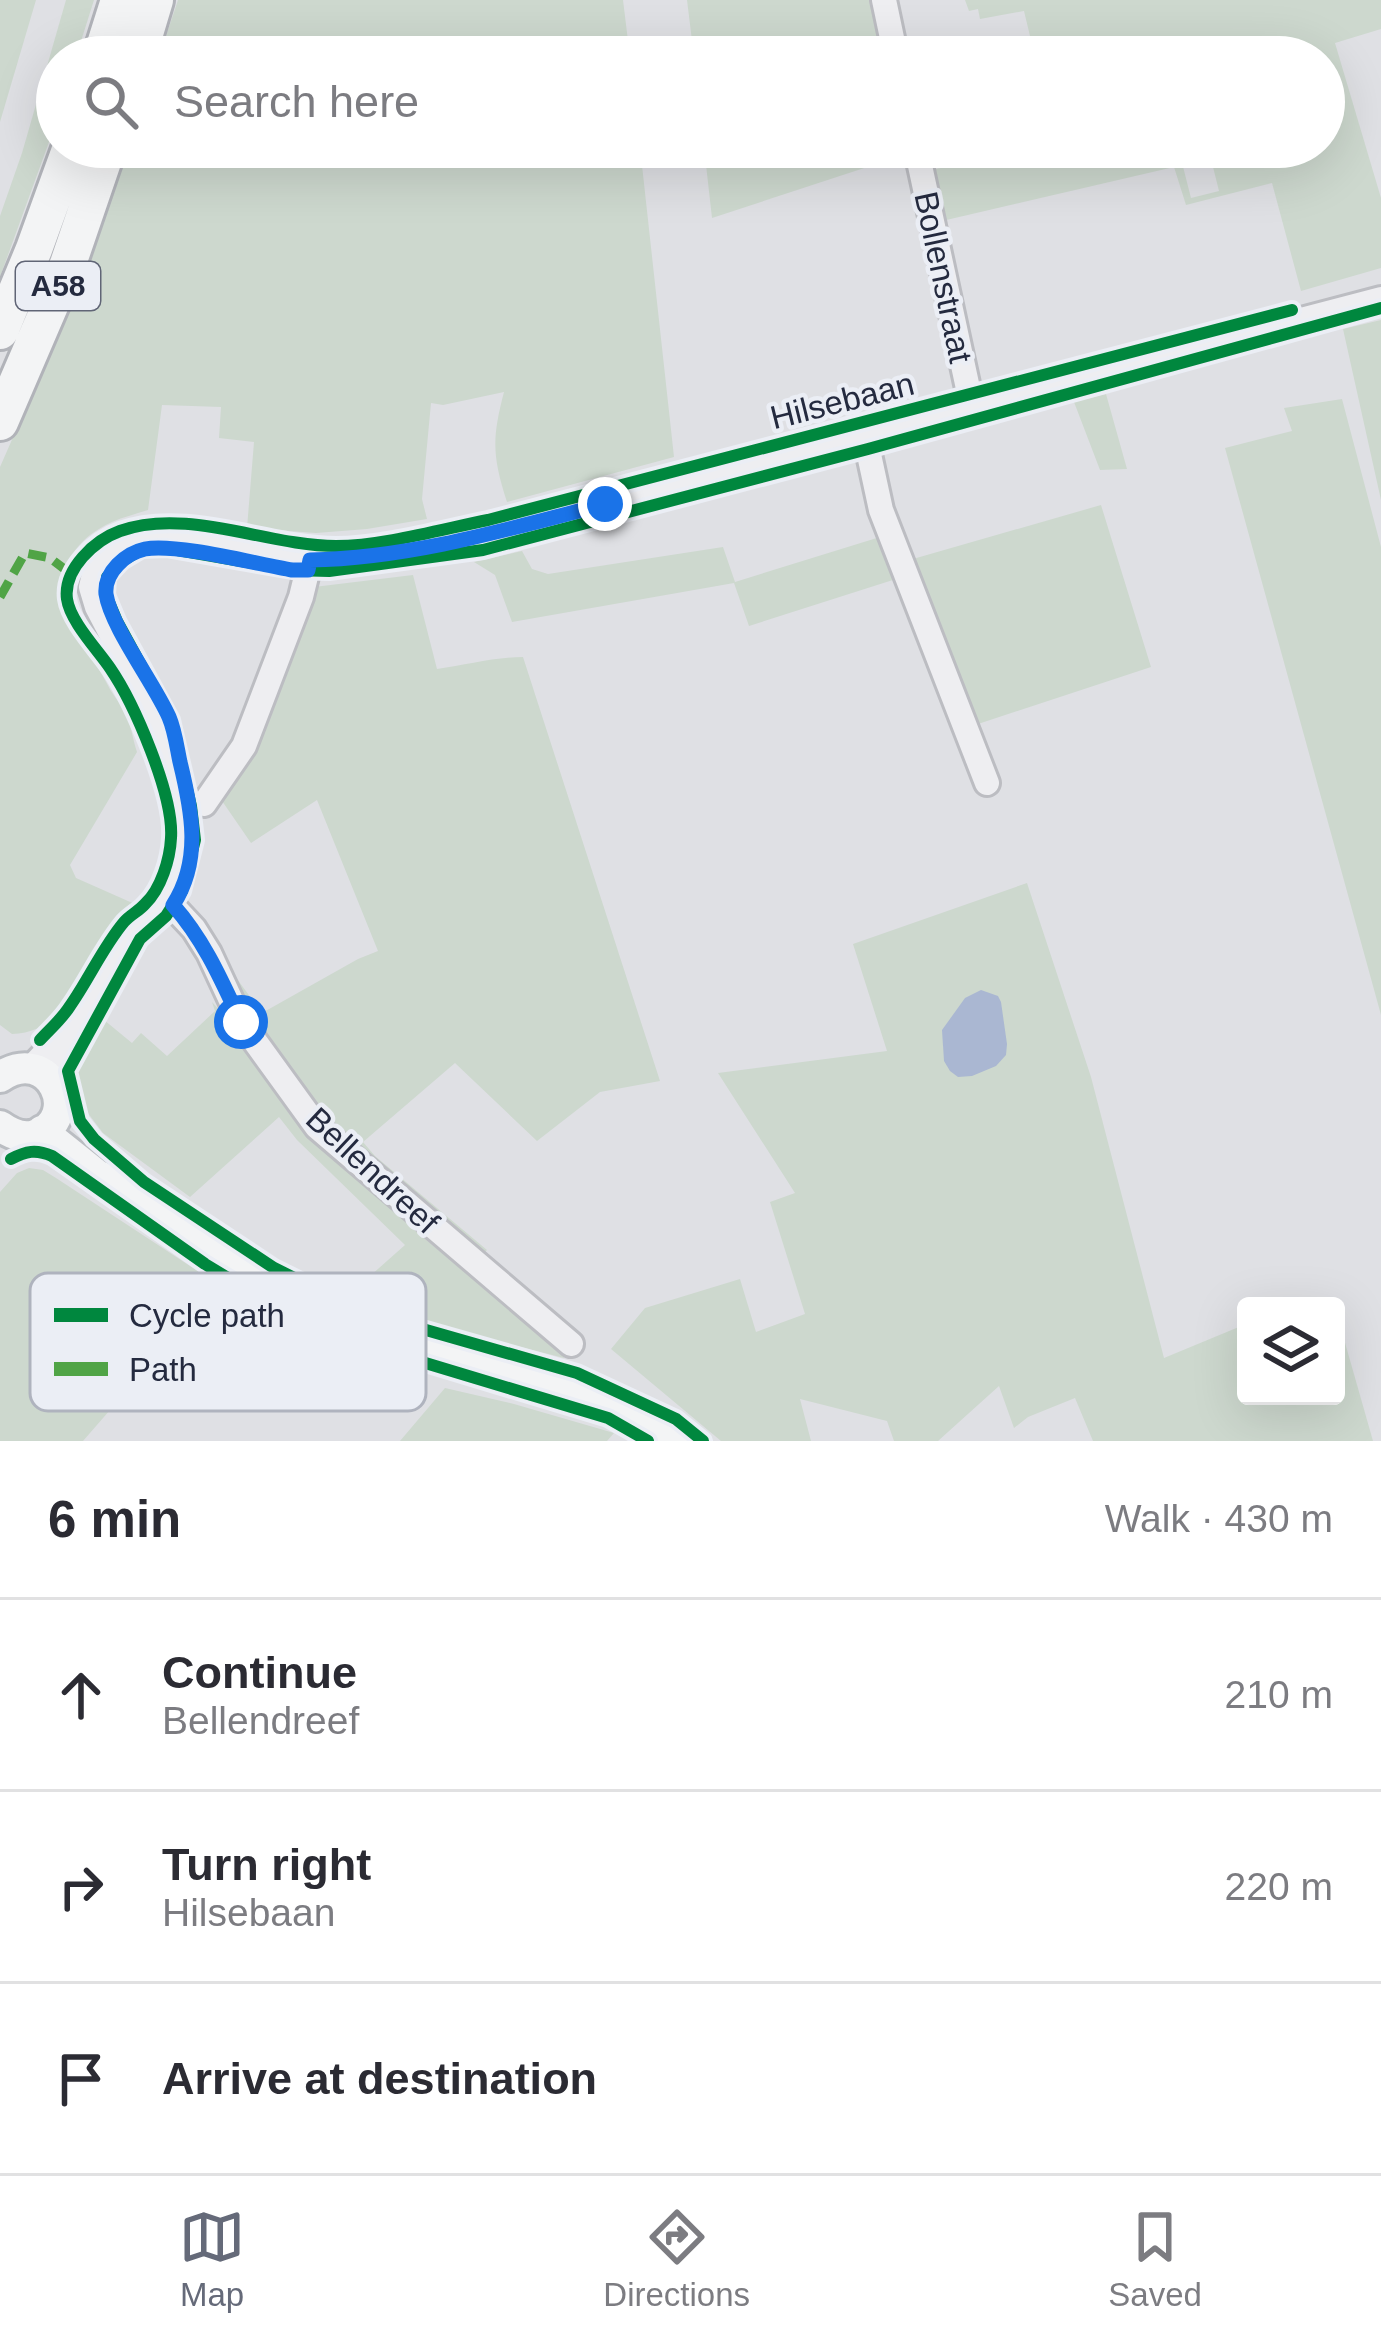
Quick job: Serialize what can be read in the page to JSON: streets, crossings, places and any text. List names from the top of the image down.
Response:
{
  "streets": {
    "highway": ["A58"],
    "street": ["Bollenstraat", "Hilsebaan", "Bellendreef"]
  },
  "crossings": [
    ["Bollenstraat", "Hilsebaan"],
    ["Hilsebaan", "Bellendreef"]
  ],
  "legend": ["Cycle path", "Path"],
  "page": {
    "search": "Search here",
    "heading": ["6 min", "Walk · 430 m"],
    "list": [
      ["Continue", "Bellendreef", "210 m"],
      ["Turn right", "Hilsebaan", "220 m"],
      "Arrive at destination"
    ],
    "nav": ["Map", "Directions", "Saved"]
  }
}
